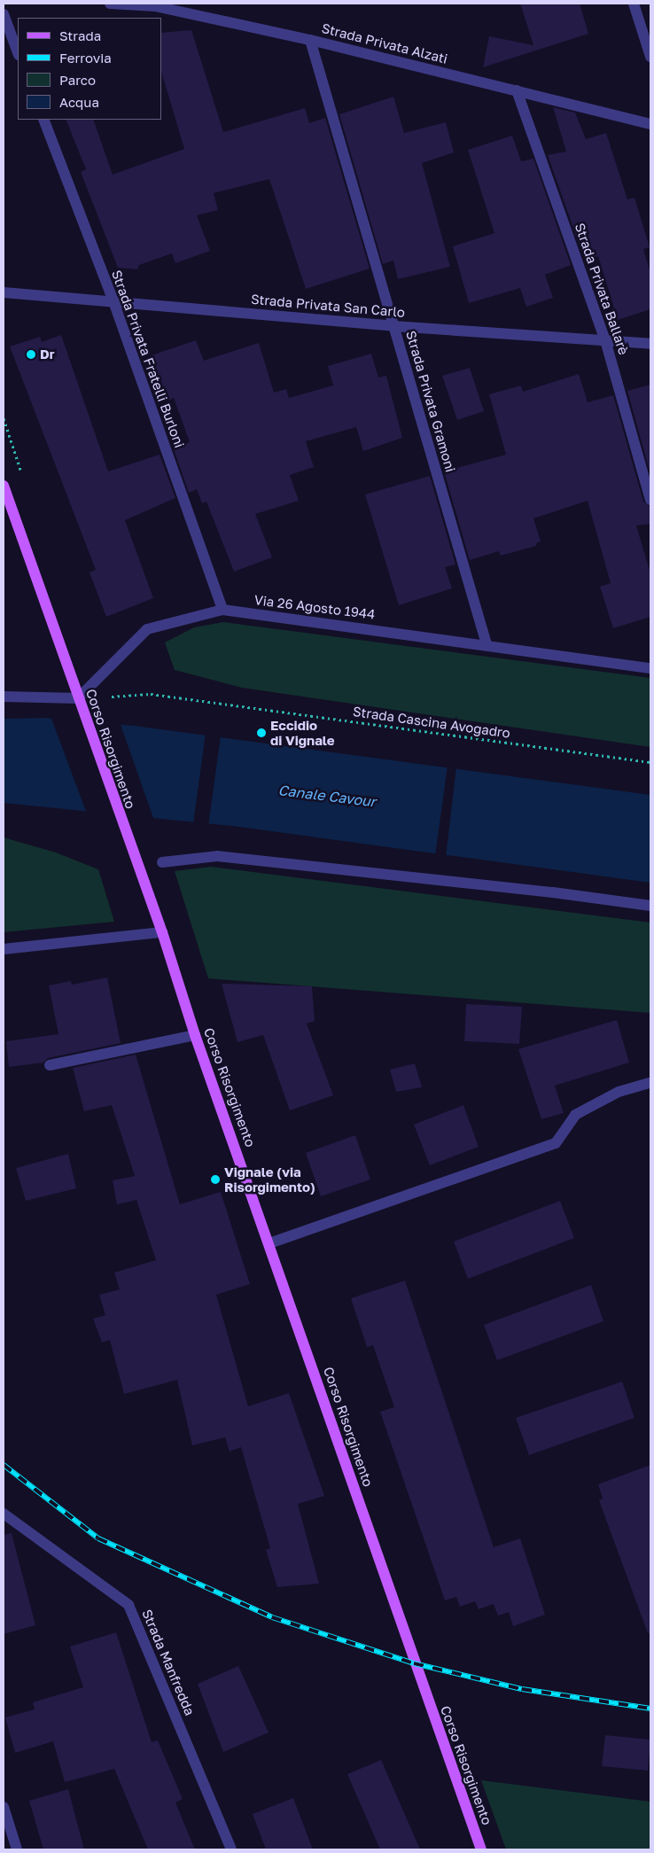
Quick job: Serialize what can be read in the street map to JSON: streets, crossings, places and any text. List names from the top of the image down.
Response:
{
  "streets": {
    "main road": ["Corso Risorgimento"],
    "street": [
      "Strada Privata Alzati",
      "Strada Privata Ballarè",
      "Strada Privata San Carlo",
      "Strada Privata Fratelli Burloni",
      "Strada Privata Gramoni",
      "Via 26 Agosto 1944",
      "Strada Manfredda"
    ],
    "path": ["Strada Cascina Avogadro"]
  },
  "crossings": [
    ["Strada Privata Alzati", "Strada Privata Ballarè"],
    ["Strada Privata Alzati", "Strada Privata Gramoni"],
    ["Strada Privata Ballarè", "Strada Privata San Carlo"],
    ["Strada Privata San Carlo", "Strada Privata Fratelli Burloni"],
    ["Strada Privata San Carlo", "Strada Privata Gramoni"],
    ["Strada Privata Fratelli Burloni", "Via 26 Agosto 1944"],
    ["Strada Privata Gramoni", "Via 26 Agosto 1944"],
    ["Via 26 Agosto 1944", "Strada Cascina Avogadro"],
    ["Via 26 Agosto 1944", "Corso Risorgimento"],
    ["Strada Cascina Avogadro", "Corso Risorgimento"]
  ],
  "water": ["Canale Cavour"],
  "places": ["Dr", "Eccidio di Vignale", "Vignale (via Risorgimento)"],
  "legend": [
    "Strada",
    "Ferrovia",
    "Parco",
    "Acqua"
  ]
}
